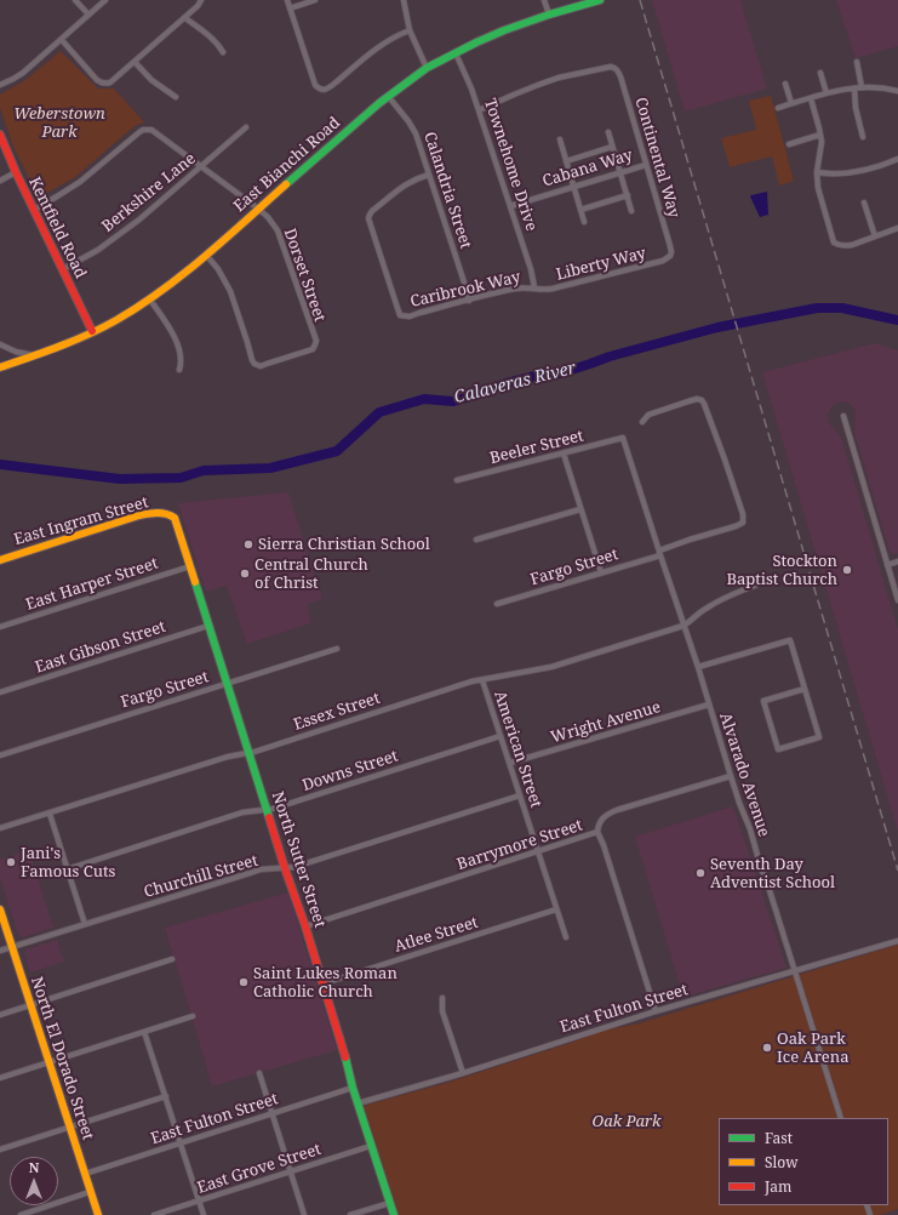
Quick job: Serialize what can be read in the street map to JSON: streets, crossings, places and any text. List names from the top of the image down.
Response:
{
  "streets": {
    "street": [
      "Continental Way",
      "East Bianchi Road",
      "Townehome Drive",
      "Cabana Way",
      "Calandria Street",
      "Berkshire Lane",
      "Kentfield Road",
      "Liberty Way",
      "Dorset Street",
      "Caribrook Way",
      "Beeler Street",
      "East Ingram Street",
      "Fargo Street",
      "East Harper Street",
      "East Gibson Street",
      "Essex Street",
      "Wright Avenue",
      "American Street",
      "Downs Street",
      "Alvarado Avenue",
      "Barrymore Street",
      "North Sutter Street",
      "Churchill Street",
      "Atlee Street",
      "East Fulton Street",
      "North El Dorado Street",
      "East Grove Street"
    ]
  },
  "crossings": [
    ["Continental Way", "Townehome Drive"],
    ["Continental Way", "Cabana Way"],
    ["Continental Way", "Liberty Way"],
    ["East Bianchi Road", "Townehome Drive"],
    ["East Bianchi Road", "Calandria Street"],
    ["East Bianchi Road", "Kentfield Road"],
    ["East Bianchi Road", "Dorset Street"],
    ["Townehome Drive", "Cabana Way"],
    ["Townehome Drive", "Liberty Way"],
    ["Townehome Drive", "Caribrook Way"],
    ["Calandria Street", "Caribrook Way"],
    ["Berkshire Lane", "Kentfield Road"],
    ["Berkshire Lane", "Dorset Street"],
    ["Kentfield Road", "Dorset Street"],
    ["Liberty Way", "Caribrook Way"],
    ["Beeler Street", "Alvarado Avenue"],
    ["East Ingram Street", "North Sutter Street"],
    ["Fargo Street", "Alvarado Avenue"],
    ["Fargo Street", "North Sutter Street"],
    ["East Harper Street", "North Sutter Street"],
    ["East Gibson Street", "North Sutter Street"],
    ["Essex Street", "American Street"],
    ["Essex Street", "Alvarado Avenue"],
    ["Essex Street", "North Sutter Street"],
    ["Wright Avenue", "American Street"],
    ["Wright Avenue", "Alvarado Avenue"],
    ["American Street", "Downs Street"],
    ["American Street", "Barrymore Street"],
    ["American Street", "Churchill Street"],
    ["American Street", "Atlee Street"],
    ["Downs Street", "North Sutter Street"],
    ["Alvarado Avenue", "Barrymore Street"],
    ["Alvarado Avenue", "East Fulton Street"],
    ["Barrymore Street", "North Sutter Street"],
    ["North Sutter Street", "Churchill Street"],
    ["North Sutter Street", "Atlee Street"],
    ["North Sutter Street", "East Fulton Street"],
    ["North Sutter Street", "East Grove Street"],
    ["Churchill Street", "North El Dorado Street"],
    ["East Fulton Street", "North El Dorado Street"]
  ],
  "water": ["Calaveras River"],
  "parks": ["Weberstown Park", "Oak Park"],
  "places": [
    "Sierra Christian School",
    "Stockton Baptist Church",
    "Central Church of Christ",
    "Jani's Famous Cuts",
    "Seventh Day Adventist School",
    "Saint Lukes Roman Catholic Church",
    "Oak Park Ice Arena"
  ],
  "legend": ["Fast", "Slow", "Jam"],
  "north": "top"
}
